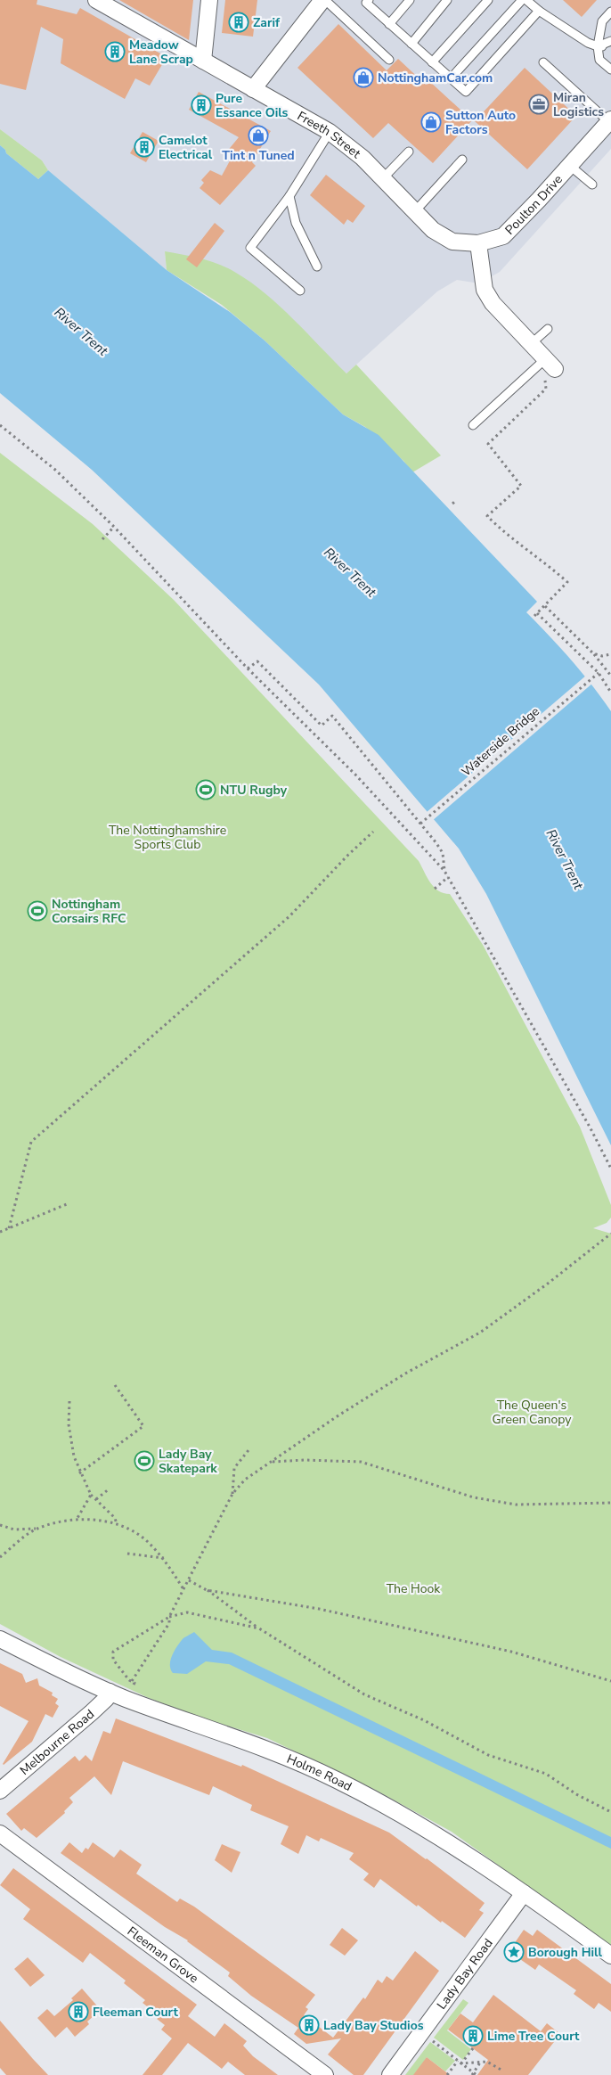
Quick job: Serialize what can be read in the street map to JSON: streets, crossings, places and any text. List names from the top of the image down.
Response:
{
  "streets": {
    "street": [
      "Freeth Street",
      "Poulton Drive",
      "Melbourne Road",
      "Holme Road",
      "Fleeman Grove",
      "Lady Bay Road"
    ],
    "path": ["Waterside Bridge"]
  },
  "crossings": [
    ["Freeth Street", "Poulton Drive"],
    ["Melbourne Road", "Holme Road"],
    ["Holme Road", "Lady Bay Road"]
  ],
  "water": ["River Trent"],
  "parks": ["The Nottinghamshire Sports Club", "The Queen's Green Canopy", "The Hook"],
  "places": {
    "building": [
      "Zarif",
      "Meadow Lane Scrap",
      "Pure Essance Oils",
      "Camelot Electrical",
      "Fleeman Court",
      "Lady Bay Studios",
      "Lime Tree Court"
    ],
    "shop": ["NottinghamCar.com", "Sutton Auto Factors", "Tint n Tuned"],
    "office": ["Miran Logistics"],
    "sports": ["NTU Rugby", "Nottingham Corsairs RFC", "Lady Bay Skatepark"],
    "place": ["Borough Hill"]
  }
}
